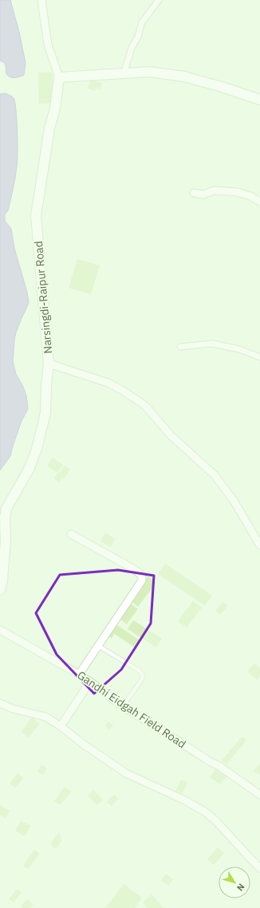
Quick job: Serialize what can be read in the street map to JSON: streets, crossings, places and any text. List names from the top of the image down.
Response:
{
  "streets": {
    "street": ["Narsingdi-Raipur Road", "Gandhi Eidgah Field Road"]
  },
  "north": "bottom right"
}
